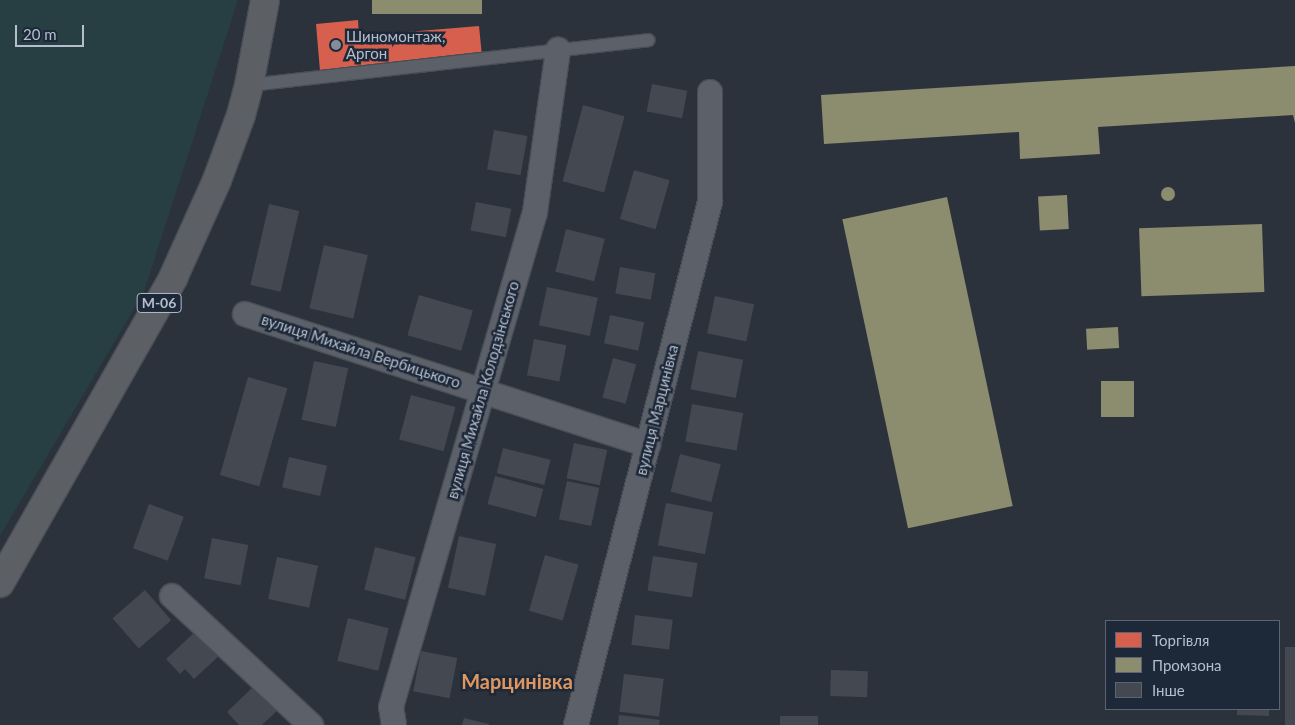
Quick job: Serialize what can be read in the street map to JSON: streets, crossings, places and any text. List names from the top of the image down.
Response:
{
  "streets": {
    "highway": ["М-06"],
    "street": ["вулиця Михайла Вербицького", "вулиця Михайла Колодзінського", "вулиця Марцинівка"]
  },
  "crossings": [
    ["вулиця Михайла Вербицького", "вулиця Михайла Колодзінського"],
    ["вулиця Михайла Вербицького", "вулиця Марцинівка"]
  ],
  "districts": ["Марцинівка"],
  "places": ["Шиномонтаж, Аргон"],
  "legend": ["Торгівля", "Промзона", "Інше"],
  "scale_bar": "20 m"
}
